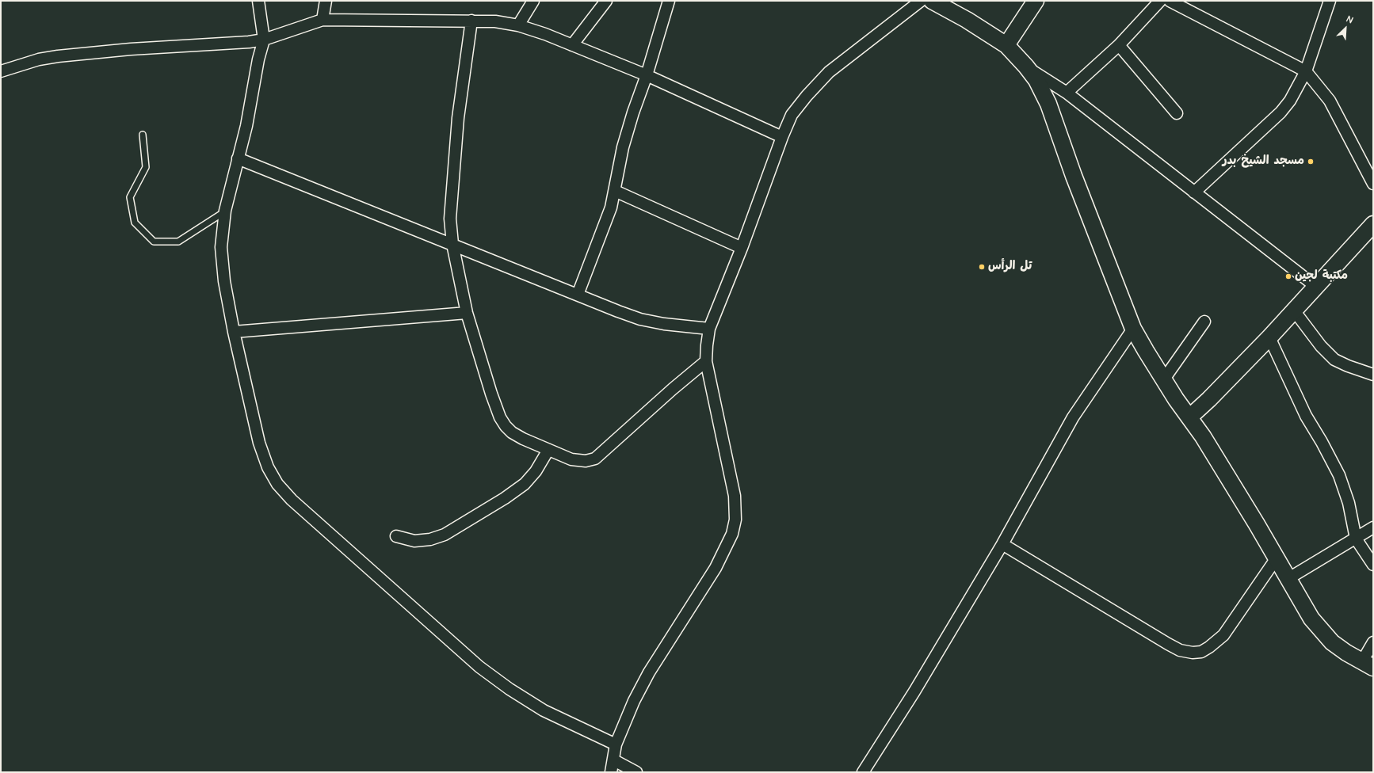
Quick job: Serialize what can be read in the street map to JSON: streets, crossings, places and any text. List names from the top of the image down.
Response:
{
  "places": ["مسجد الشيخ بدر", "تل الرأس", "مكتبة لجين"],
  "north": "top right"
}
